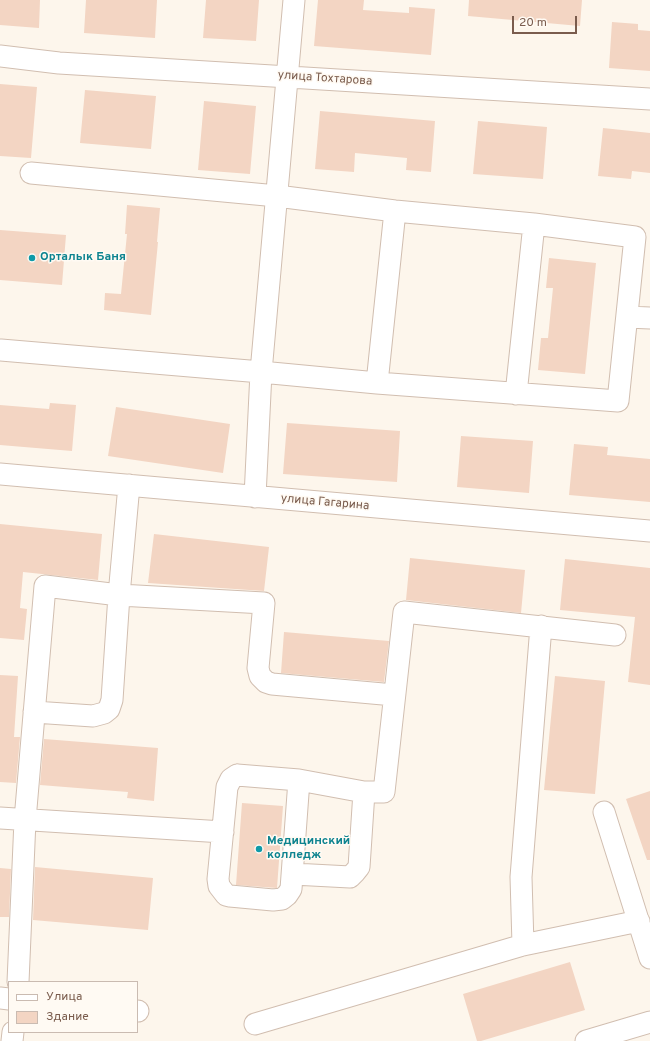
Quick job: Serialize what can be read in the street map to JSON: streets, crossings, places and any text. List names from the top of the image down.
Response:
{
  "streets": {
    "street": ["улица Тохтарова", "улица Гагарина"]
  },
  "places": ["Орталык Баня", "Медицинский колледж"],
  "legend": ["Улица", "Здание"],
  "scale_bar": "20 m"
}
